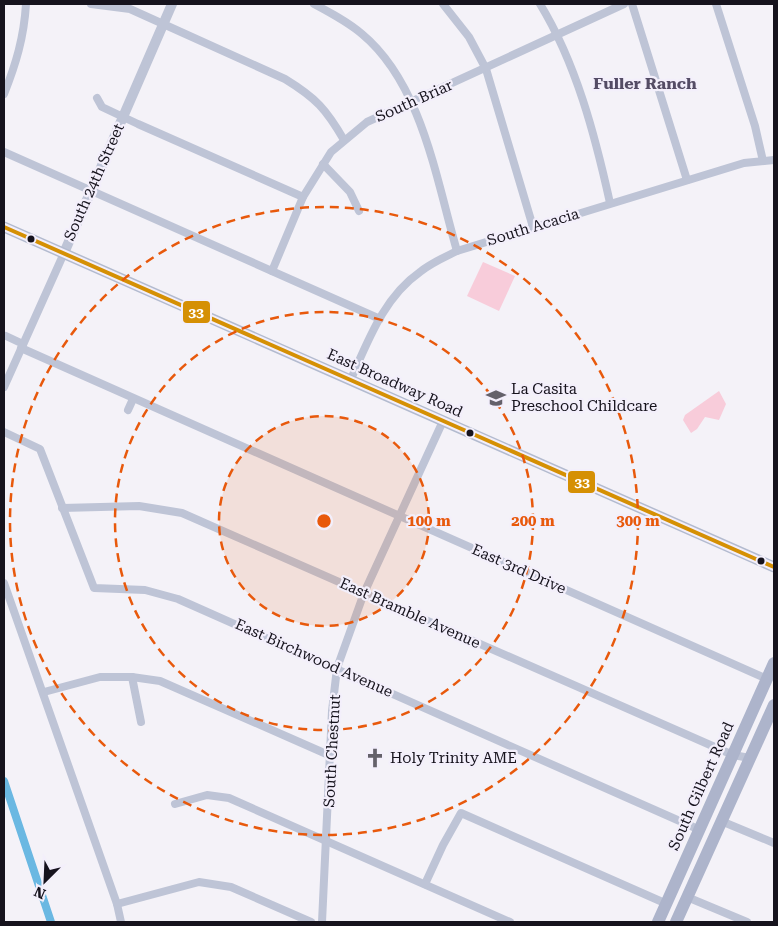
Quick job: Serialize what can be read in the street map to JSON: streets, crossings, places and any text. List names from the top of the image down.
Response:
{
  "streets": {
    "main road": ["East Broadway Road", "South Gilbert Road"],
    "street": [
      "South Briar",
      "South 24th Street",
      "South Acacia",
      "East 3rd Drive",
      "East Bramble Avenue",
      "East Birchwood Avenue",
      "South Chestnut"
    ]
  },
  "crossings": [
    ["South 24th Street", "East Broadway Road"],
    ["South 24th Street", "East 3rd Drive"],
    ["South Acacia", "East Broadway Road"],
    ["East Broadway Road", "South Chestnut"],
    ["East 3rd Drive", "South Chestnut"],
    ["East 3rd Drive", "South Gilbert Road"],
    ["East Bramble Avenue", "East Birchwood Avenue"],
    ["East Bramble Avenue", "South Chestnut"],
    ["East Bramble Avenue", "South Gilbert Road"],
    ["East Birchwood Avenue", "South Chestnut"],
    ["East Birchwood Avenue", "South Gilbert Road"]
  ],
  "districts": ["Fuller Ranch"],
  "places": {
    "school or university": ["La Casita Preschool Childcare"],
    "church": ["Holy Trinity AME"]
  },
  "lines": ["transit line 33"],
  "north": "bottom left",
  "rings": ["100 m", "200 m", "300 m"]
}
